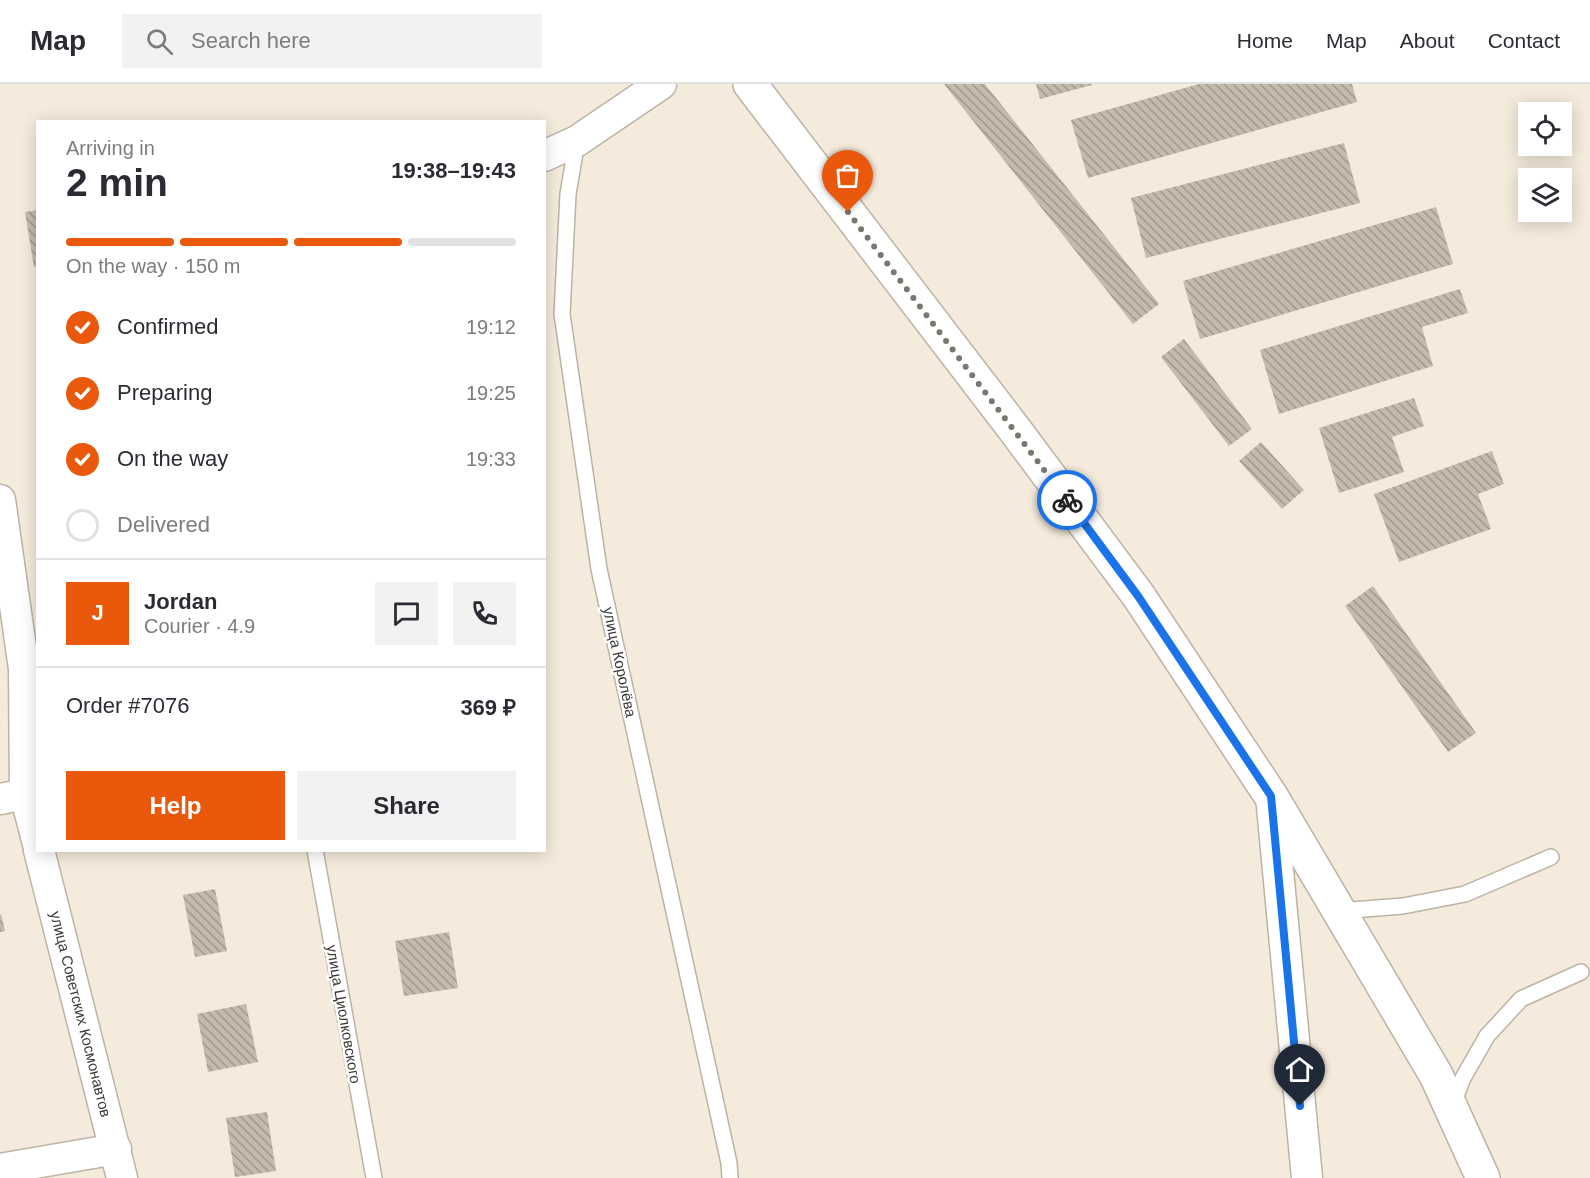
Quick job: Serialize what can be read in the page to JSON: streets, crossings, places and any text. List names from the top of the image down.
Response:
{
  "streets": {
    "street": ["улица Советских Космонавтов"],
    "lane": ["улица Королёва", "улица Циолковского"]
  },
  "page": {
    "header": "Map",
    "search": "Search here",
    "nav": [
      "Home",
      "Map",
      "About",
      "Contact"
    ],
    "heading": ["2 min", "Arriving in", "19:38–19:43"],
    "panel": [
      "Jordan",
      "Courier · 4.9",
      "Order #7076",
      "369 ₽"
    ],
    "bar": "On the way · 150 m",
    "list": [
      ["Confirmed", "19:12"],
      ["Preparing", "19:25"],
      ["On the way", "19:33"],
      "Delivered"
    ],
    "round": "J",
    "buttons": ["Help", "Share"]
  }
}
